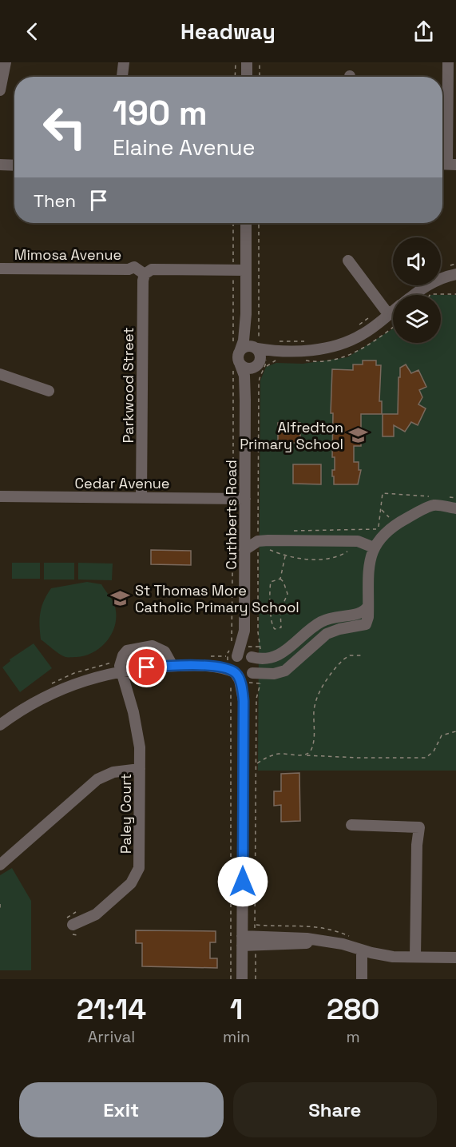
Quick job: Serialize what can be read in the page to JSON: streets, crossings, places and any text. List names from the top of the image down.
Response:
{
  "streets": {
    "street": [
      "Mimosa Avenue",
      "Parkwood Street",
      "Cedar Avenue",
      "Cuthberts Road",
      "Paley Court"
    ]
  },
  "crossings": [
    ["Mimosa Avenue", "Parkwood Street"],
    ["Parkwood Street", "Cedar Avenue"],
    ["Cedar Avenue", "Cuthberts Road"]
  ],
  "places": {
    "school or university": ["Alfredton Primary School", "St Thomas More Catholic Primary School"]
  },
  "page": {
    "header": "Headway",
    "turn": ["190 m", "Elaine Avenue"],
    "then": "Then",
    "eta": [
      "21:14",
      "Arrival",
      "1",
      "min",
      "280",
      "m"
    ],
    "buttons": ["Exit", "Share"]
  }
}
